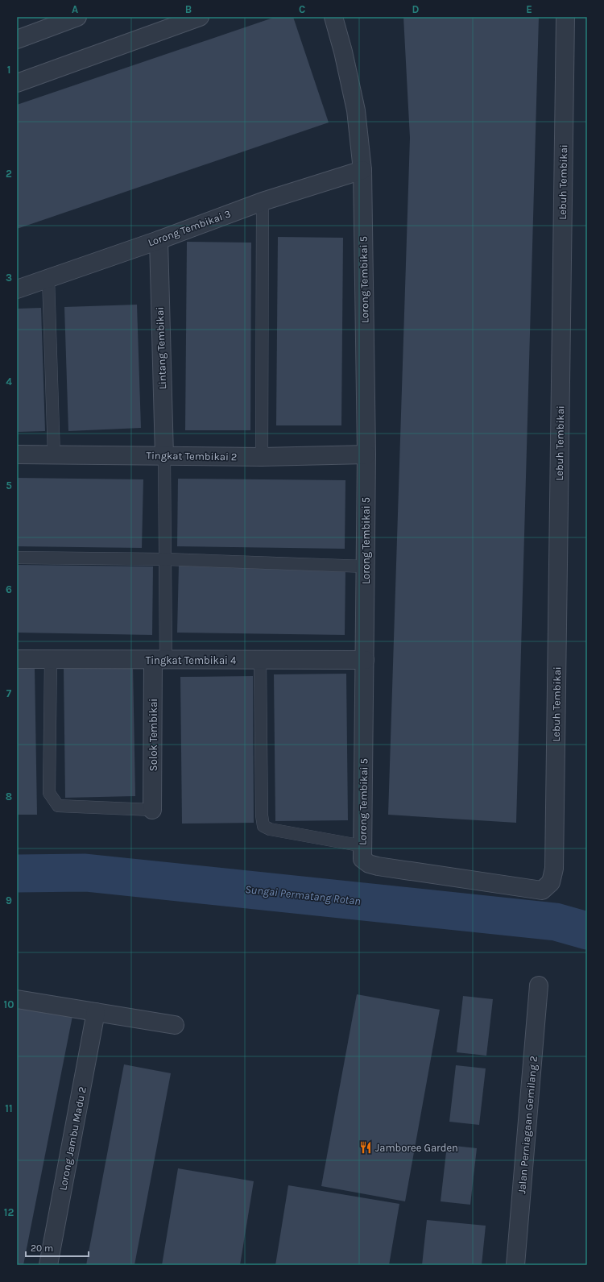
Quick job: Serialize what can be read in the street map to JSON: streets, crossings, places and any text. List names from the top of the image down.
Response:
{
  "streets": {
    "street": [
      "Lebuh Tembikai",
      "Lorong Tembikai 3",
      "Lorong Tembikai 5",
      "Lintang Tembikai",
      "Tingkat Tembikai 2",
      "Tingkat Tembikai 4",
      "Solok Tembikai",
      "Jalan Perniagaan Gemilang 2",
      "Lorong Jambu Madu 2"
    ]
  },
  "crossings": [
    ["Lebuh Tembikai", "Lorong Tembikai 5"],
    ["Lorong Tembikai 3", "Lorong Tembikai 5"],
    ["Lorong Tembikai 3", "Lintang Tembikai"],
    ["Lorong Tembikai 5", "Tingkat Tembikai 2"],
    ["Lorong Tembikai 5", "Tingkat Tembikai 4"],
    ["Lintang Tembikai", "Tingkat Tembikai 2"],
    ["Tingkat Tembikai 4", "Solok Tembikai"]
  ],
  "water": ["Sungai Permatang Rotan"],
  "places": {
    "restaurant": ["Jamboree Garden"]
  },
  "scale_bar": "20 m",
  "grid": {
    "columns": [
      "A",
      "B",
      "C",
      "D",
      "E"
    ],
    "rows": [
      "1",
      "2",
      "3",
      "4",
      "5",
      "6",
      "7",
      "8",
      "9",
      "10",
      "11",
      "12"
    ]
  }
}
